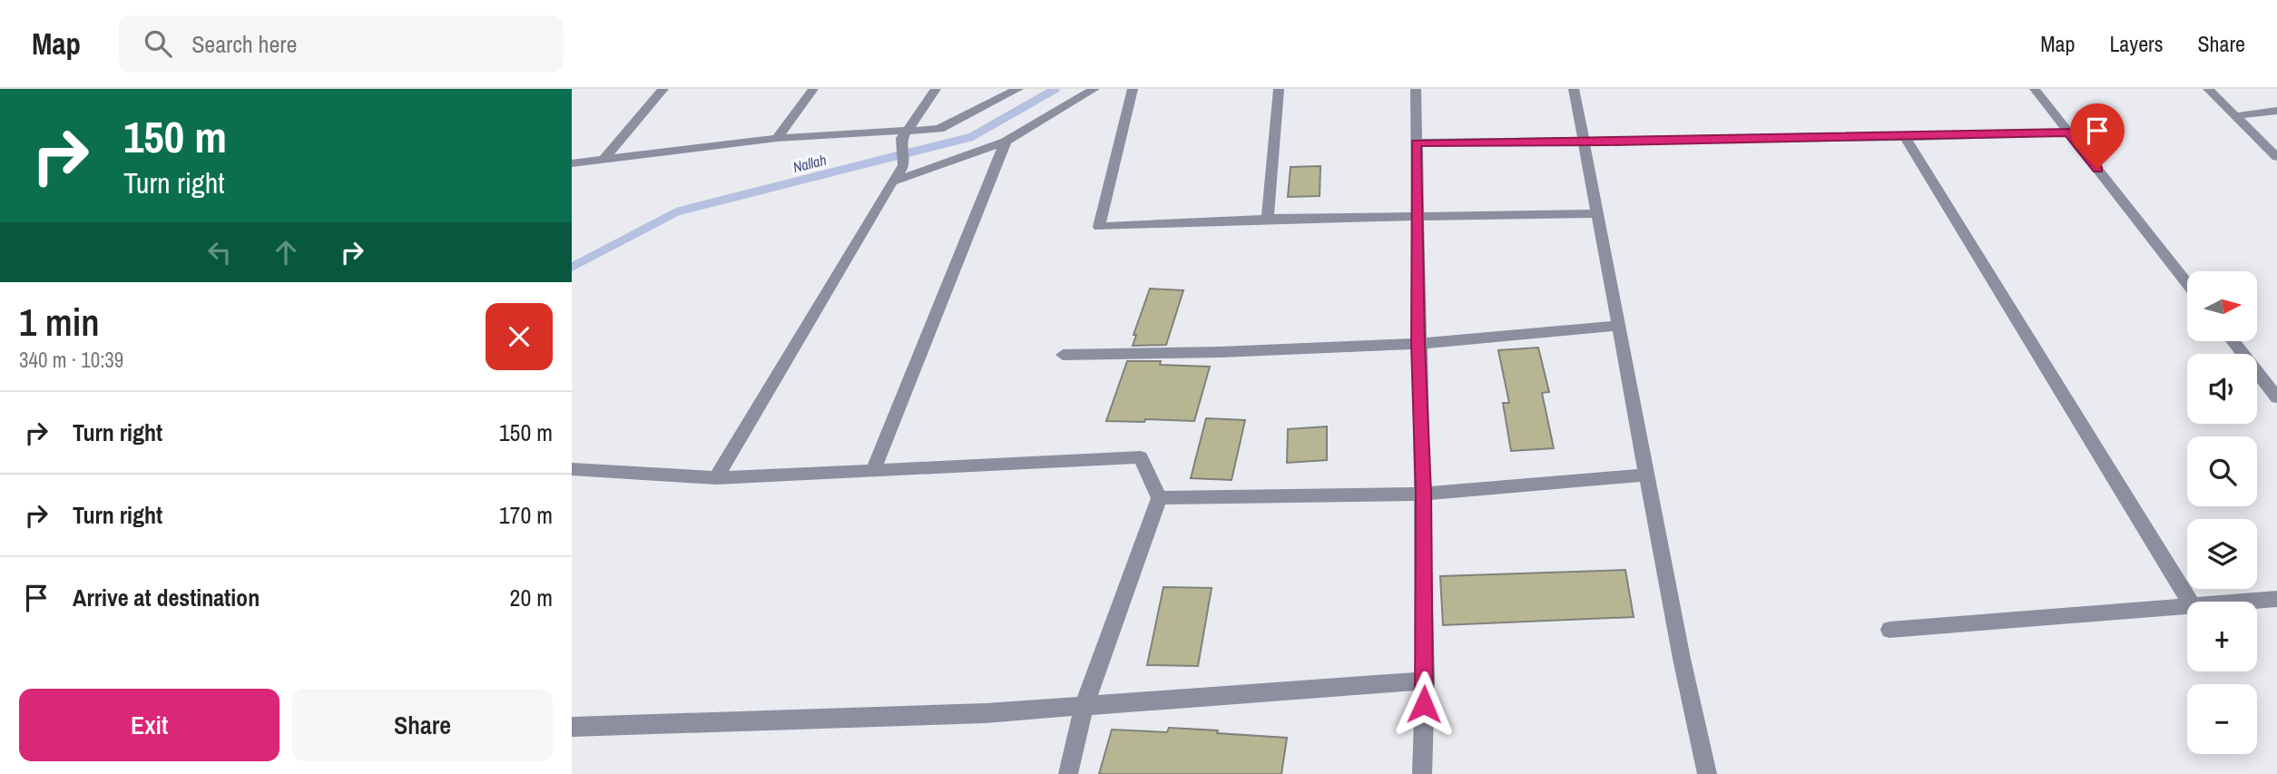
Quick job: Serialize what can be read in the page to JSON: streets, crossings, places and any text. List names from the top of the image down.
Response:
{
  "water": ["Nallah"],
  "north": "right",
  "page": {
    "header": "Map",
    "search": "Search here",
    "nav": ["Map", "Layers", "Share"],
    "turn": ["150 m", "Turn right"],
    "map_buttons": ["+", "−"],
    "heading": ["1 min", "340 m · 10:39"],
    "list": [
      {
        "name": "Turn right",
        "value": "150 m"
      },
      {
        "name": "Turn right",
        "value": "170 m"
      },
      {
        "name": "Arrive at destination",
        "value": "20 m"
      }
    ],
    "buttons": ["Exit", "Share"]
  }
}
